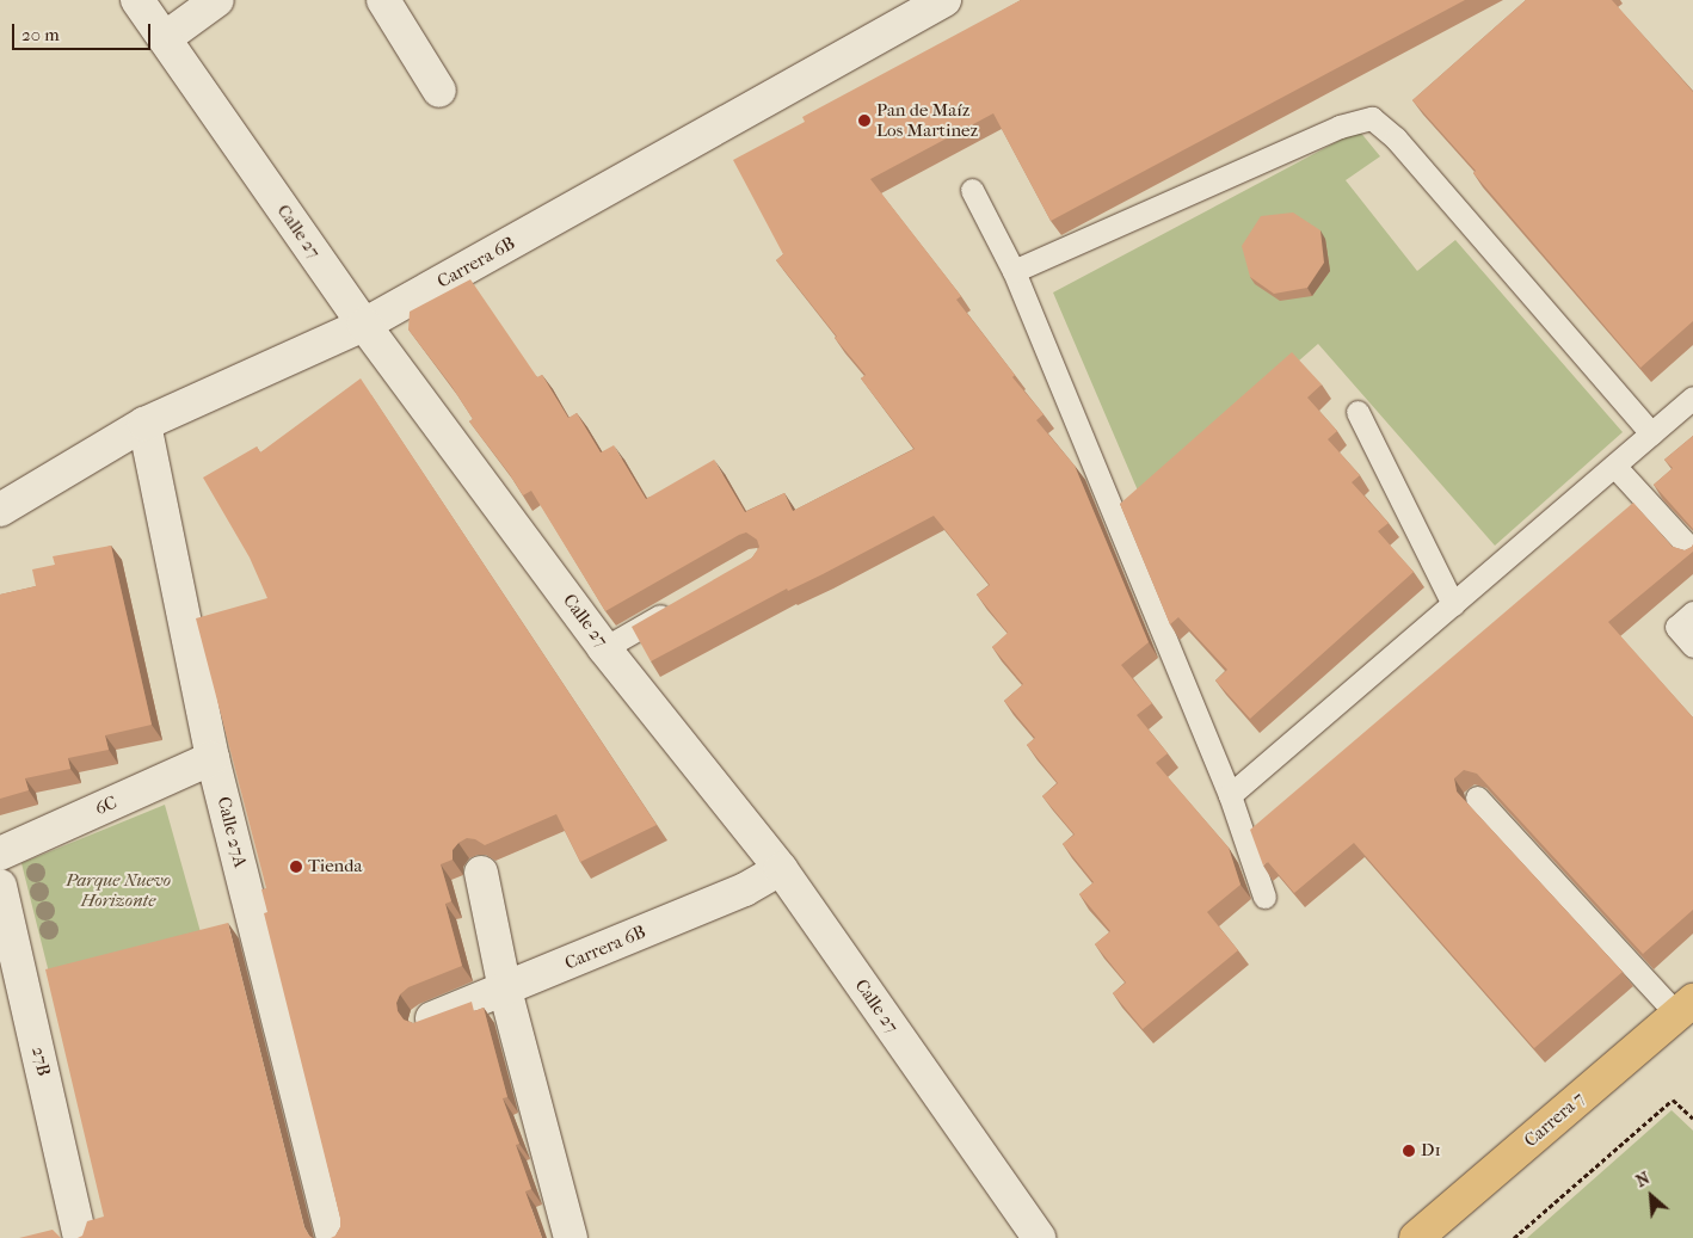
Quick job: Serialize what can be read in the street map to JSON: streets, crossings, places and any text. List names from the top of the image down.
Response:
{
  "streets": {
    "main road": ["Carrera 7"],
    "street": [
      "Calle 27",
      "Carrera 6B",
      "6C",
      "Calle 27A",
      "27B"
    ]
  },
  "crossings": [
    ["Calle 27", "Carrera 6B"],
    ["Carrera 6B", "Calle 27A"],
    ["6C", "Calle 27A"]
  ],
  "parks": ["Parque Nuevo Horizonte"],
  "places": ["Pan de Maíz Los Martinez", "Tienda", "D1"],
  "scale_bar": "20 m",
  "north": "top left"
}
